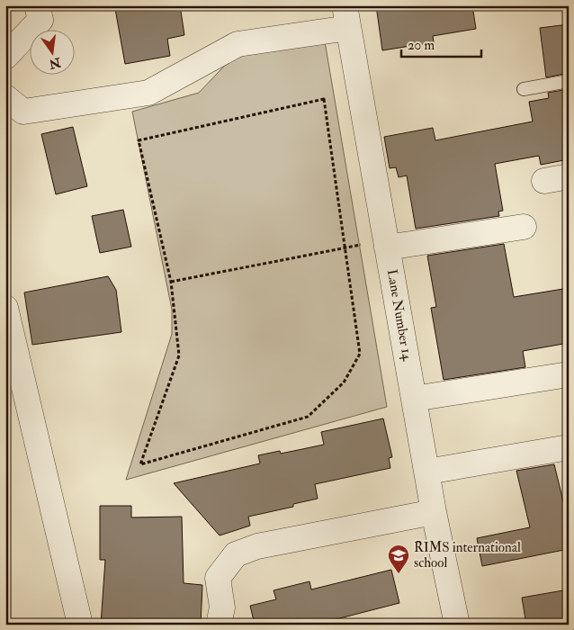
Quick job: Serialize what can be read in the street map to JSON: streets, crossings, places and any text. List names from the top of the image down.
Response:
{
  "streets": {
    "street": ["Lane Number 14"]
  },
  "places": {
    "school or university": ["RIMS international school"]
  },
  "scale_bar": "20 m",
  "north": "bottom"
}
